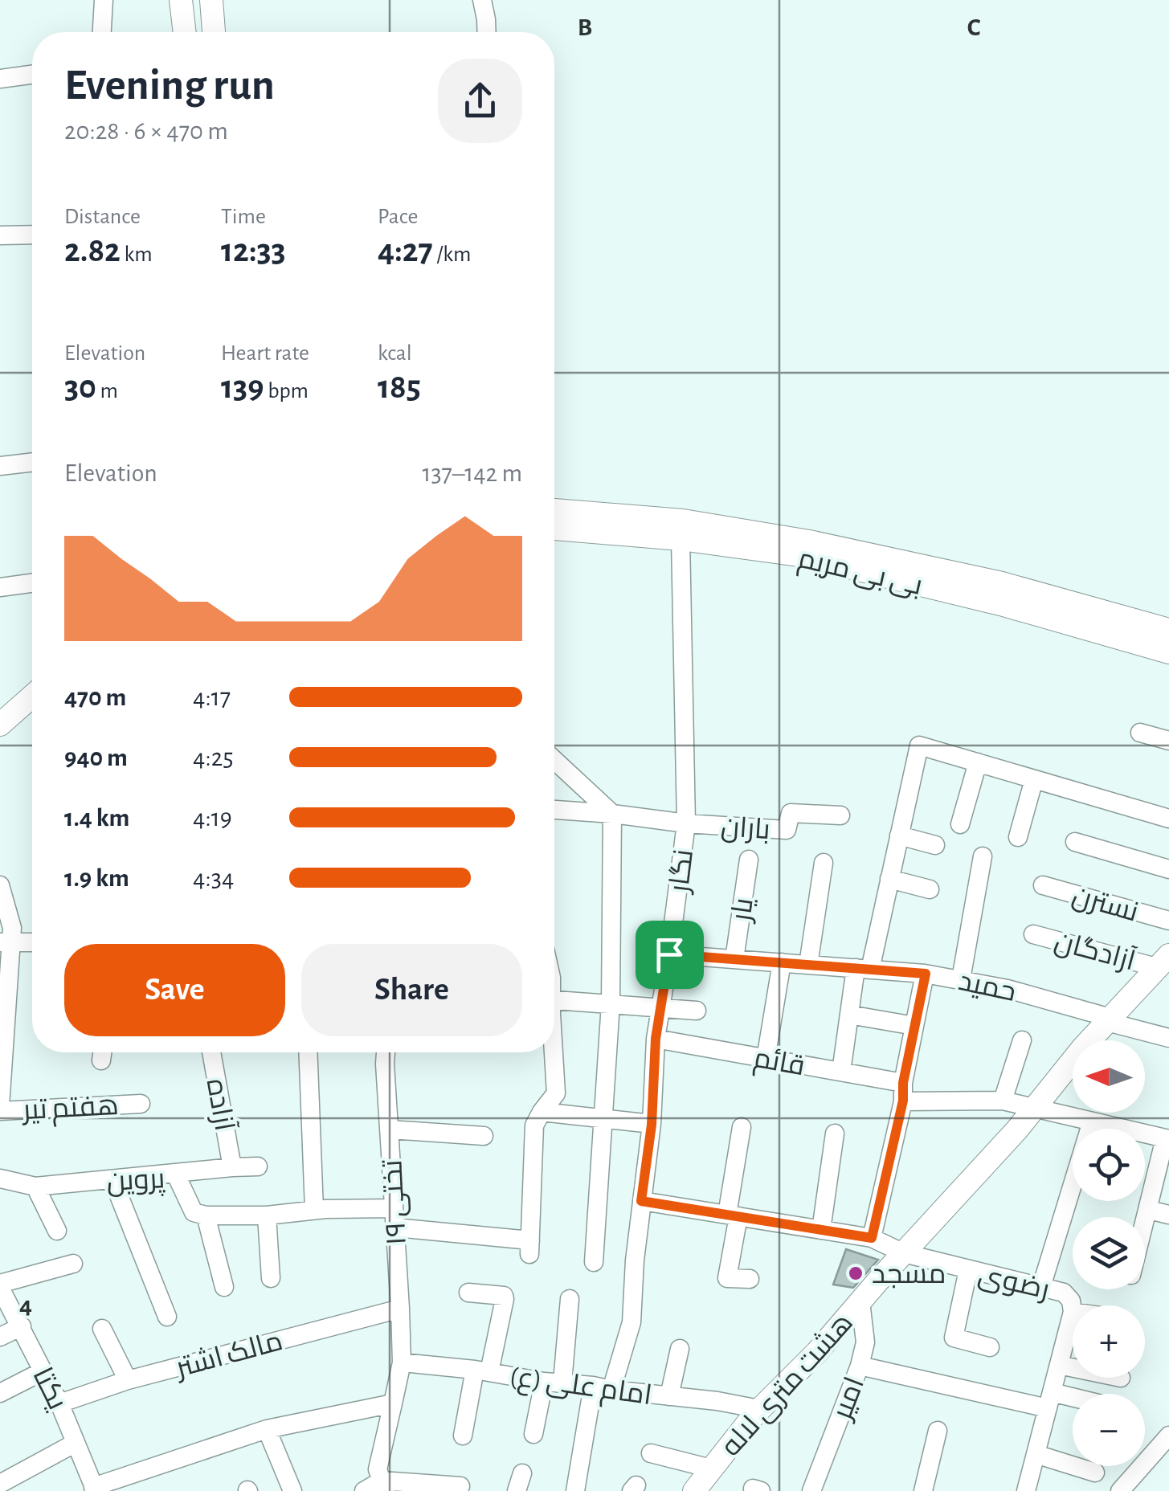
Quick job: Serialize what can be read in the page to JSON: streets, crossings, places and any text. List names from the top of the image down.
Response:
{
  "streets": {
    "street": [
      "بی بی مریم",
      "باران",
      "نگار",
      "نسترن",
      "یار",
      "آزادگان",
      "حمید",
      "قائم",
      "آزاده",
      "هفتم تیر",
      "پروین",
      "تختی ۱۹",
      "رضوی",
      "مالک اشتر",
      "هشت متری لاله",
      "امام علی (ع)",
      "یکتا",
      "امیر"
    ]
  },
  "crossings": [
    ["بی بی مریم", "نگار"],
    ["باران", "نگار"],
    ["نگار", "حمید"],
    ["نگار", "قائم"],
    ["نگار", "رضوی"],
    ["نگار", "امام علی (ع)"],
    ["یار", "حمید"],
    ["آزادگان", "هشت متری لاله"],
    ["حمید", "هشت متری لاله"],
    ["قائم", "هشت متری لاله"],
    ["تختی ۱۹", "مالک اشتر"],
    ["تختی ۱۹", "امام علی (ع)"],
    ["رضوی", "هشت متری لاله"],
    ["مالک اشتر", "یکتا"],
    ["هشت متری لاله", "امام علی (ع)"],
    ["هشت متری لاله", "امیر"]
  ],
  "places": ["مسجد"],
  "north": "left",
  "page": {
    "heading": ["Evening run", "20:28 · 6 × 470 m"],
    "stats": [
      ["Distance", "2.82 km"],
      ["Time", "12:33"],
      ["Pace", "4:27 /km"],
      ["Elevation", "30 m"],
      ["Heart rate", "139 bpm"],
      ["kcal", "185"]
    ],
    "chart": ["Elevation", "137–142 m"],
    "list": [
      {
        "name": "470 m",
        "note": "4:17"
      },
      {
        "name": "940 m",
        "note": "4:25"
      },
      {
        "name": "1.4 km",
        "note": "4:19"
      },
      {
        "name": "1.9 km",
        "note": "4:34"
      }
    ],
    "buttons": ["Save", "Share"],
    "map_buttons": ["+", "−"]
  },
  "grid": {
    "columns": ["B", "C"],
    "rows": ["4"]
  }
}
